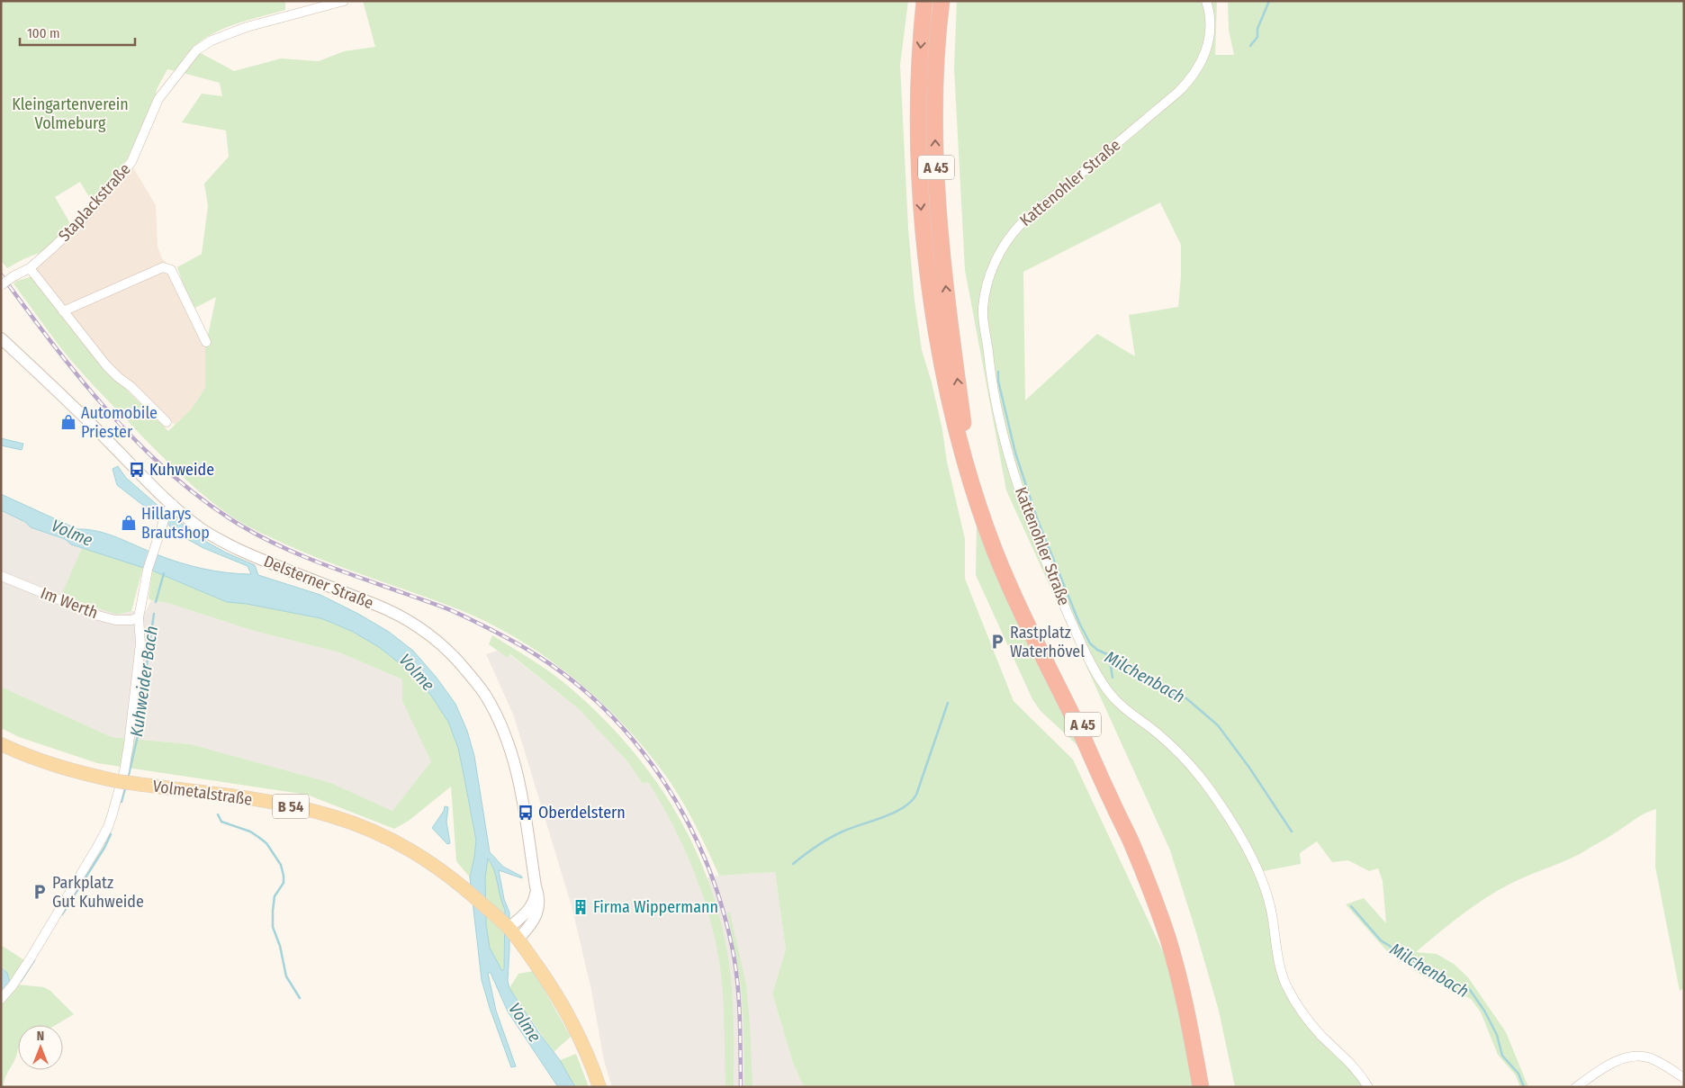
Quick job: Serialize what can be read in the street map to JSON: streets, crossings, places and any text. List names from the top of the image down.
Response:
{
  "streets": {
    "highway": ["A 45"],
    "main road": ["Volmetalstraße", "B 54"],
    "street": [
      "Kattenohler Straße",
      "Staplackstraße",
      "Delsterner Straße",
      "Im Werth"
    ]
  },
  "crossings": [
    ["Delsterner Straße", "Volmetalstraße"],
    ["Delsterner Straße", "B 54"],
    ["Volmetalstraße", "B 54"]
  ],
  "water": ["Volme", "Milchenbach", "Kuhweider Bach"],
  "parks": ["Kleingartenverein Volmeburg"],
  "places": {
    "shop": ["Automobile Priester", "Hillarys Brautshop"],
    "bus stop": ["Kuhweide", "Oberdelstern"],
    "parking": ["Rastplatz Waterhövel", "Parkplatz Gut Kuhweide"],
    "building": ["Firma Wippermann"]
  },
  "scale_bar": "100 m",
  "north": "top"
}
